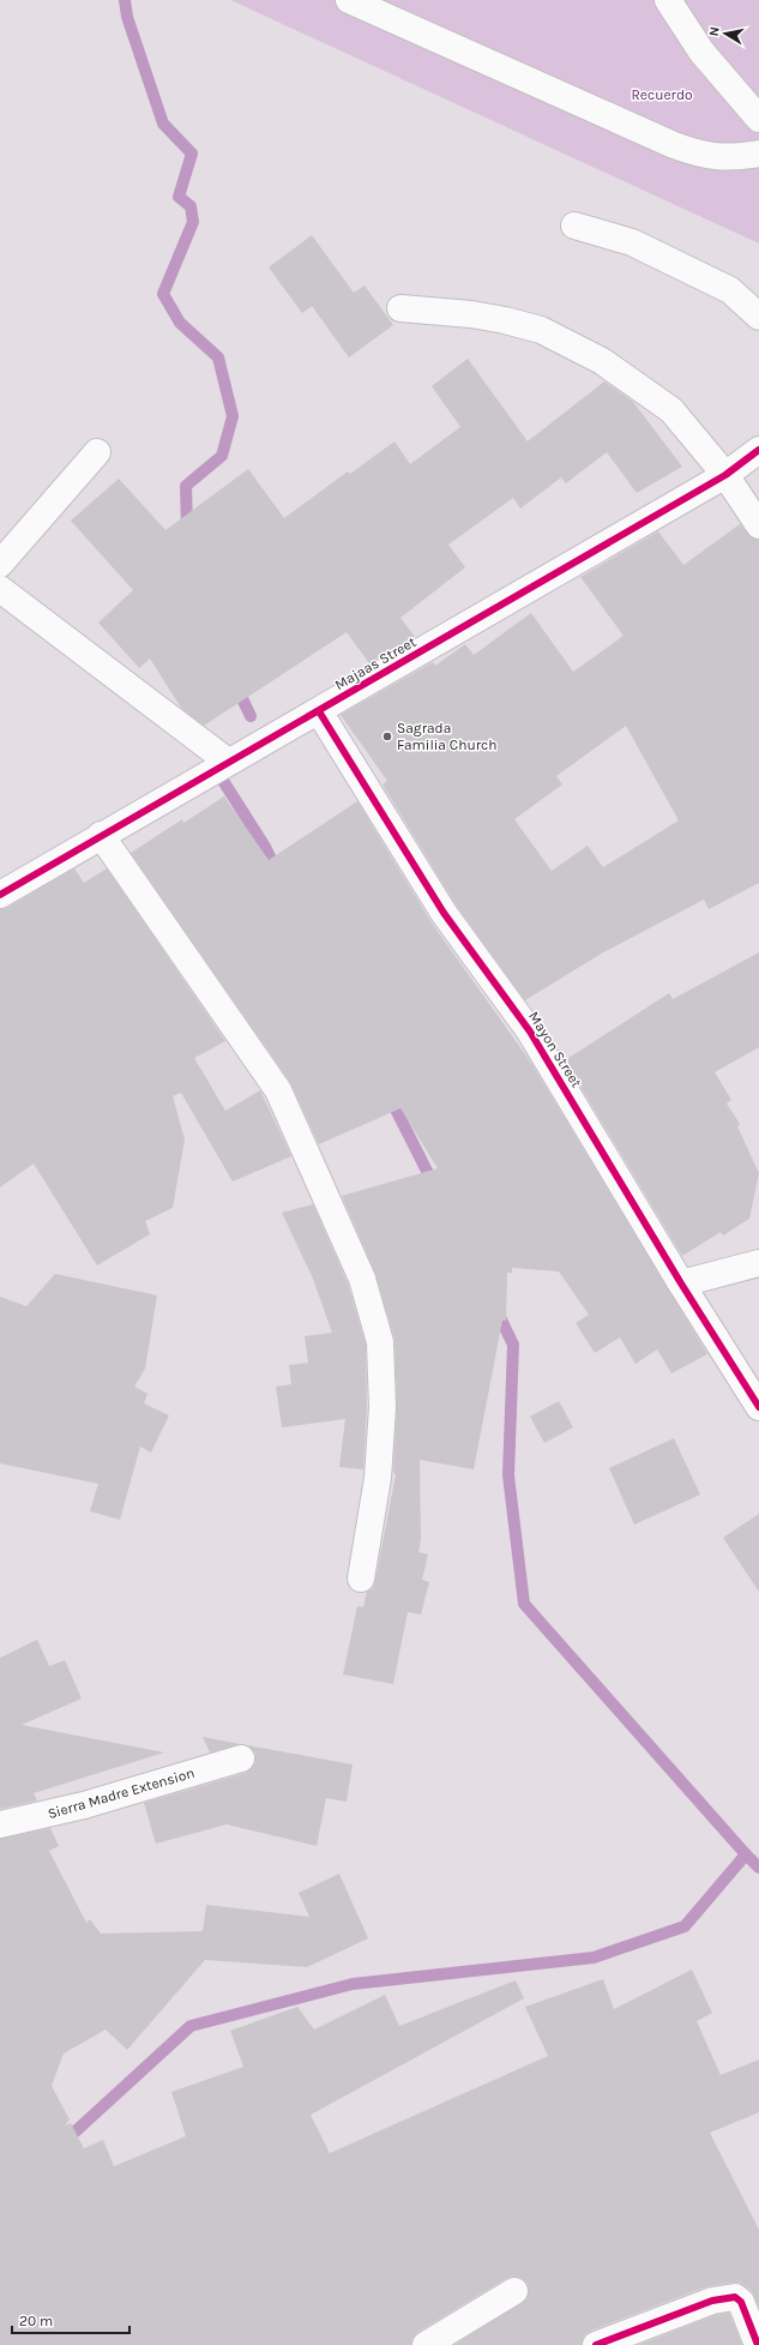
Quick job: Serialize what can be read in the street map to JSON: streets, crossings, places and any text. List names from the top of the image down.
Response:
{
  "streets": {
    "street": ["Majaas Street", "Mayon Street", "Sierra Madre Extension"]
  },
  "crossings": [
    ["Majaas Street", "Mayon Street"]
  ],
  "parks": ["Recuerdo"],
  "places": ["Sagrada Familia Church"],
  "scale_bar": "20 m",
  "north": "left"
}
